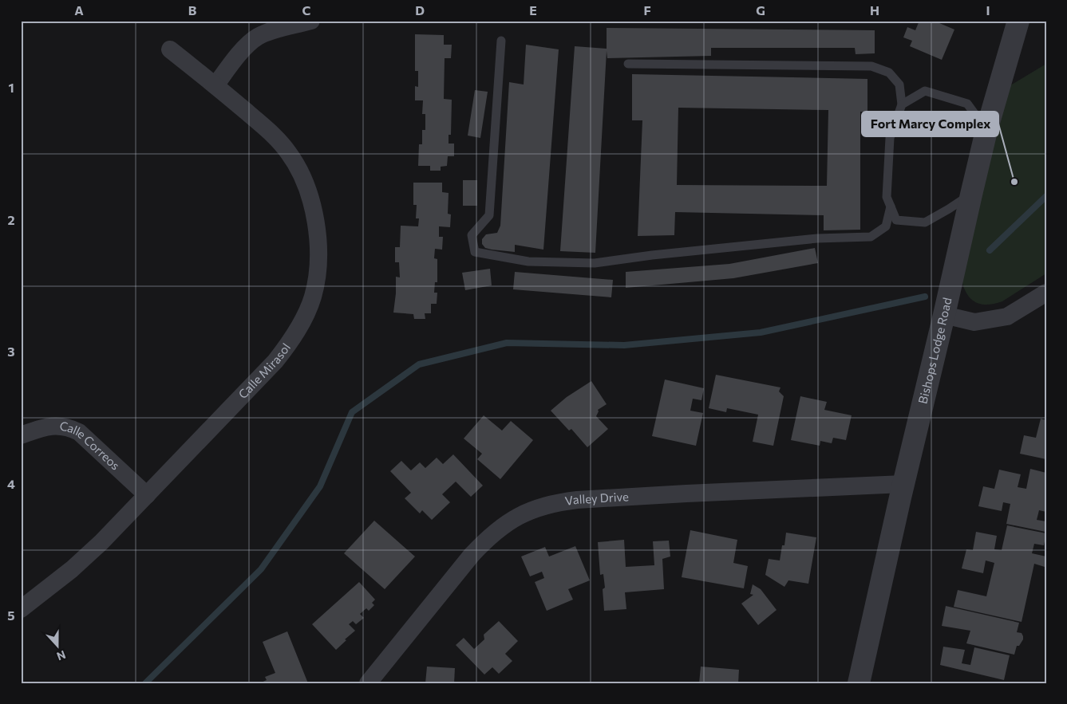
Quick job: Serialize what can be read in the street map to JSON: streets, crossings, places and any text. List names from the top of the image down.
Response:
{
  "streets": {
    "street": [
      "Bishops Lodge Road",
      "Calle Mirasol",
      "Calle Correos",
      "Valley Drive"
    ]
  },
  "crossings": [
    ["Bishops Lodge Road", "Valley Drive"],
    ["Calle Mirasol", "Calle Correos"]
  ],
  "places": ["Fort Marcy Complex"],
  "north": "bottom",
  "grid": {
    "columns": [
      "A",
      "B",
      "C",
      "D",
      "E",
      "F",
      "G",
      "H",
      "I"
    ],
    "rows": [
      "1",
      "2",
      "3",
      "4",
      "5"
    ]
  }
}
